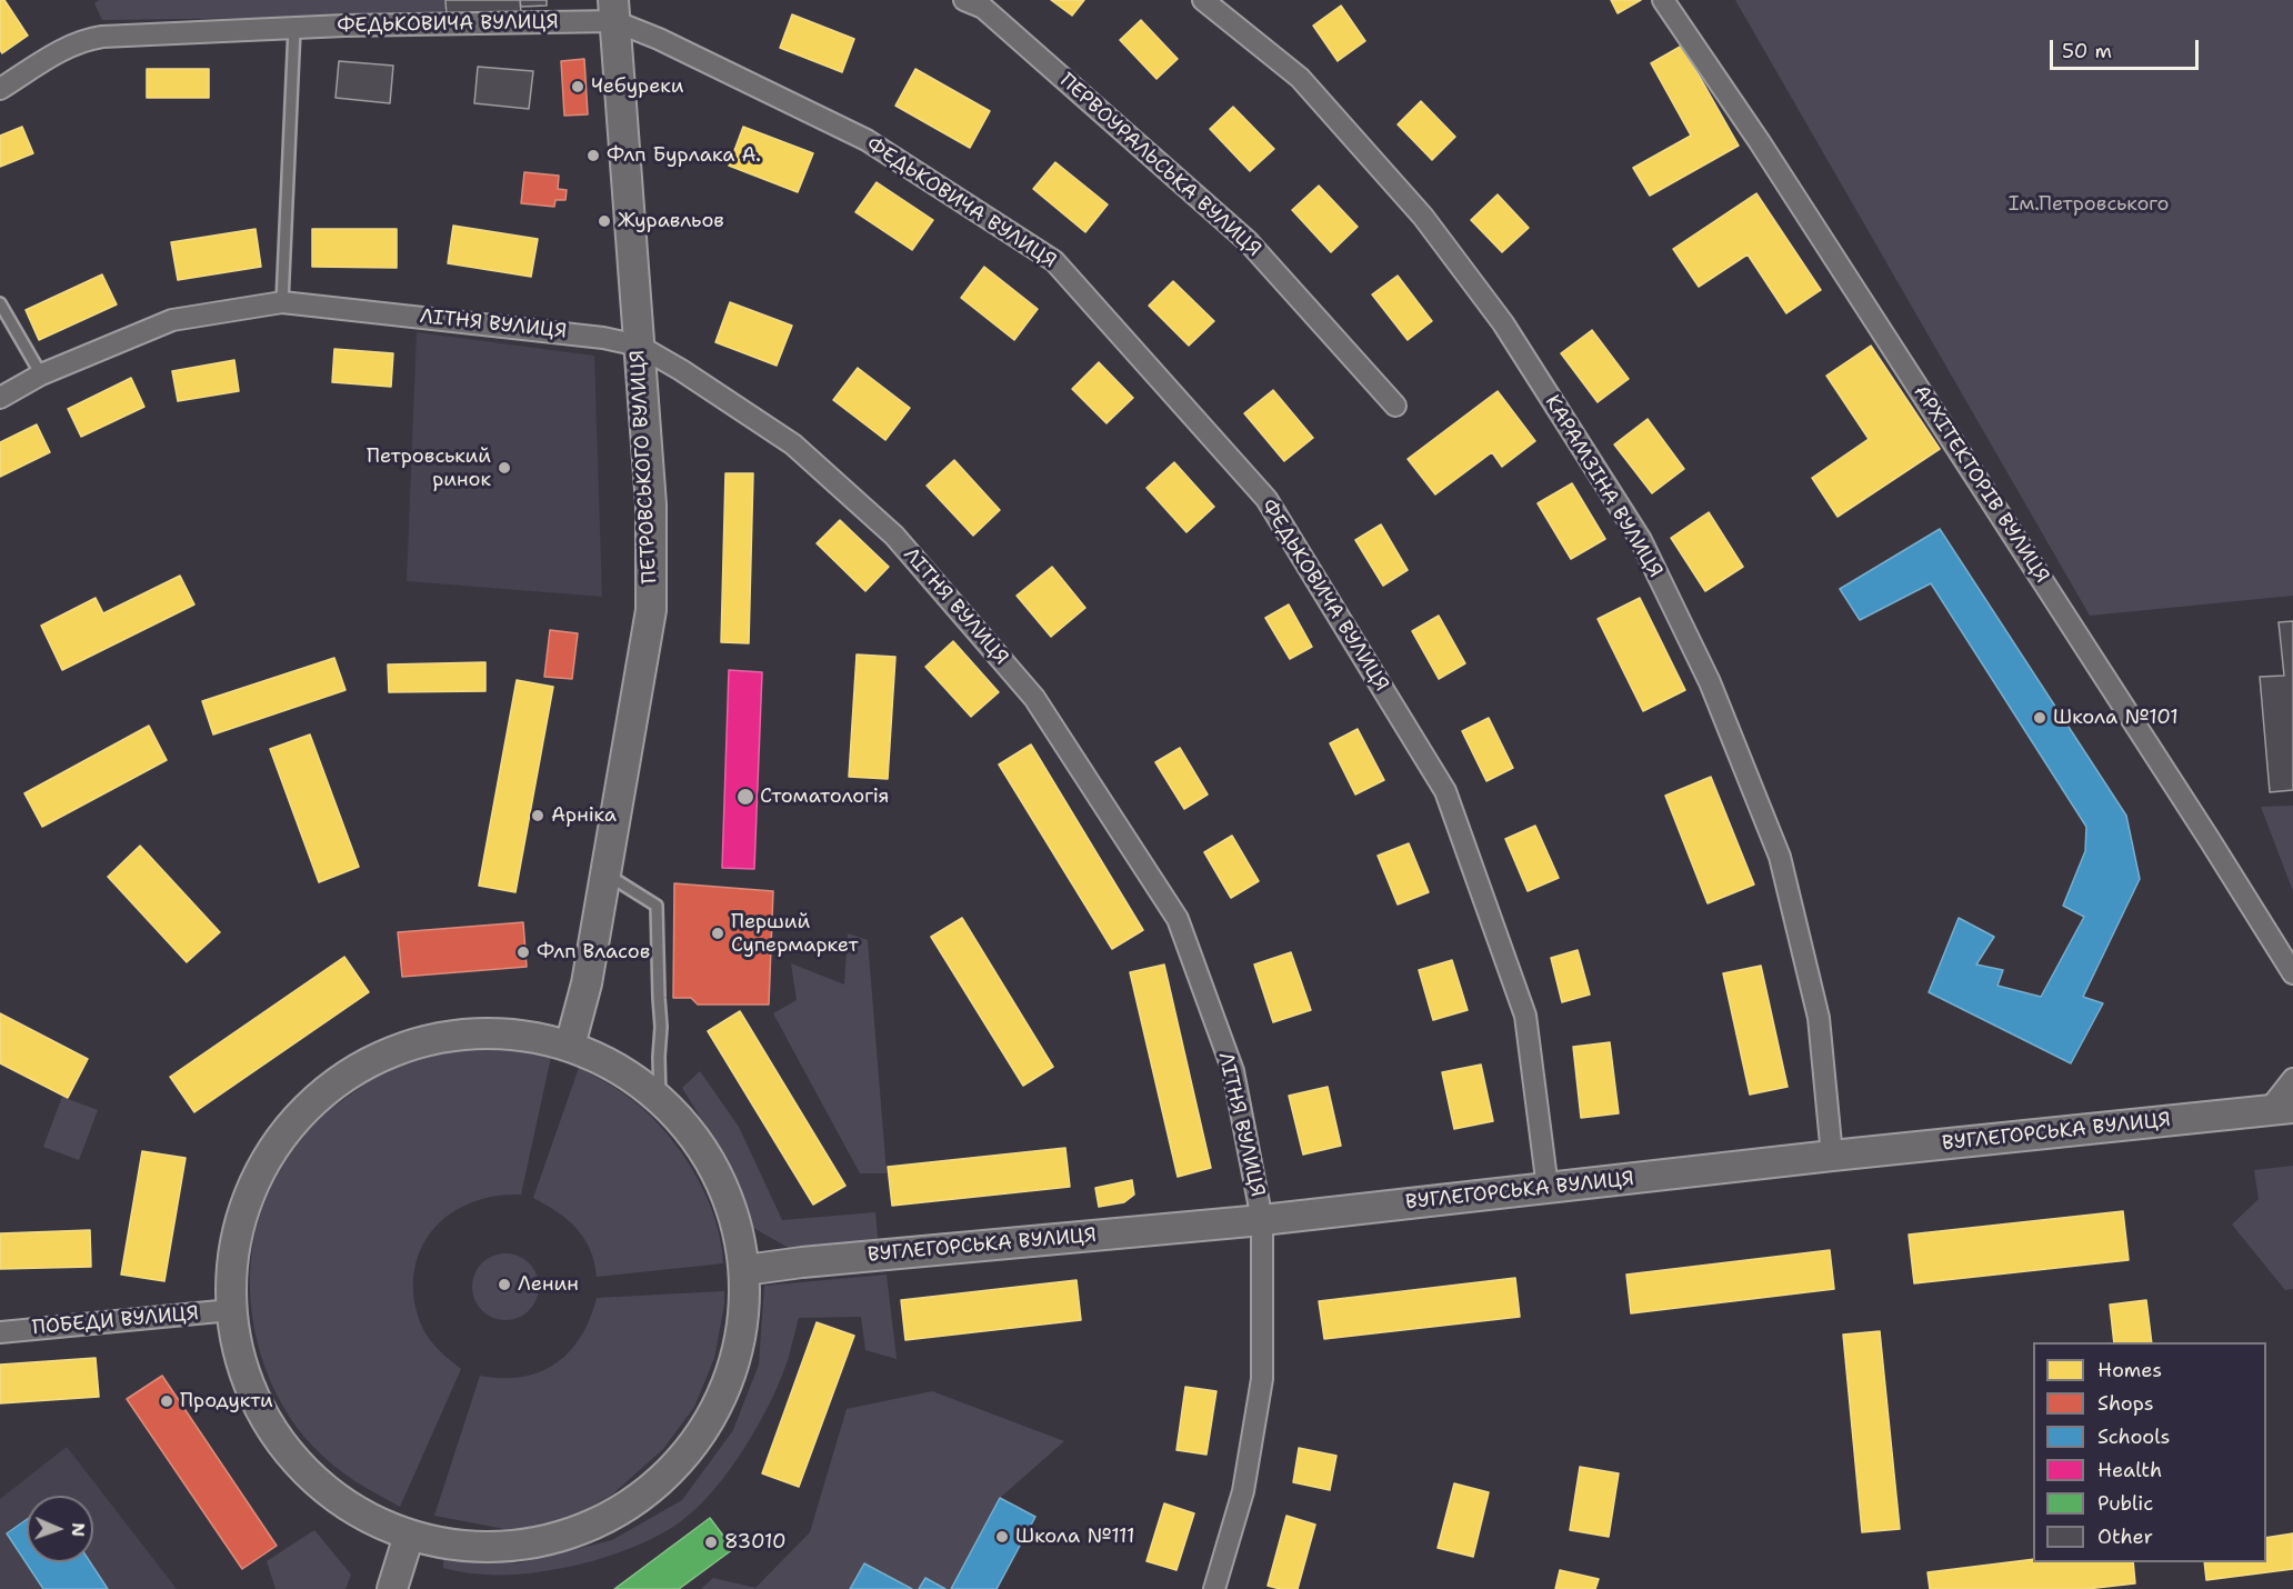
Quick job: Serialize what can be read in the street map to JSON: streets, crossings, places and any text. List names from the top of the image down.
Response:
{
  "streets": {
    "main road": ["ПЕТРОВСЬКОГО ВУЛИЦЯ", "ВУГЛЕГОРСЬКА ВУЛИЦЯ"],
    "street": [
      "ФЕДЬКОВИЧА ВУЛИЦЯ",
      "ПЕРВОУРАЛЬСЬКА ВУЛИЦЯ",
      "ЛІТНЯ ВУЛИЦЯ",
      "АРХІТЕКТОРІВ ВУЛИЦЯ",
      "КАРАМЗІНА ВУЛИЦЯ",
      "ПОБЕДИ ВУЛИЦЯ"
    ]
  },
  "crossings": [
    ["ФЕДЬКОВИЧА ВУЛИЦЯ", "ПЕТРОВСЬКОГО ВУЛИЦЯ"],
    ["ФЕДЬКОВИЧА ВУЛИЦЯ", "ВУГЛЕГОРСЬКА ВУЛИЦЯ"],
    ["ЛІТНЯ ВУЛИЦЯ", "ПЕТРОВСЬКОГО ВУЛИЦЯ"],
    ["ЛІТНЯ ВУЛИЦЯ", "ВУГЛЕГОРСЬКА ВУЛИЦЯ"],
    ["КАРАМЗІНА ВУЛИЦЯ", "ВУГЛЕГОРСЬКА ВУЛИЦЯ"]
  ],
  "parks": ["Ім.Петровського"],
  "places": [
    "Чебуреки",
    "Флп Бурлака А.",
    "Журавльов",
    "Петровський ринок",
    "Школа №101",
    "Стоматологія",
    "Арніка",
    "Перший Супермаркет",
    "Флп Власов",
    "Ленин",
    "Продукти",
    "Школа №111",
    "83010"
  ],
  "legend": [
    "Homes",
    "Shops",
    "Schools",
    "Health",
    "Public",
    "Other"
  ],
  "scale_bar": "50 m",
  "north": "right"
}
